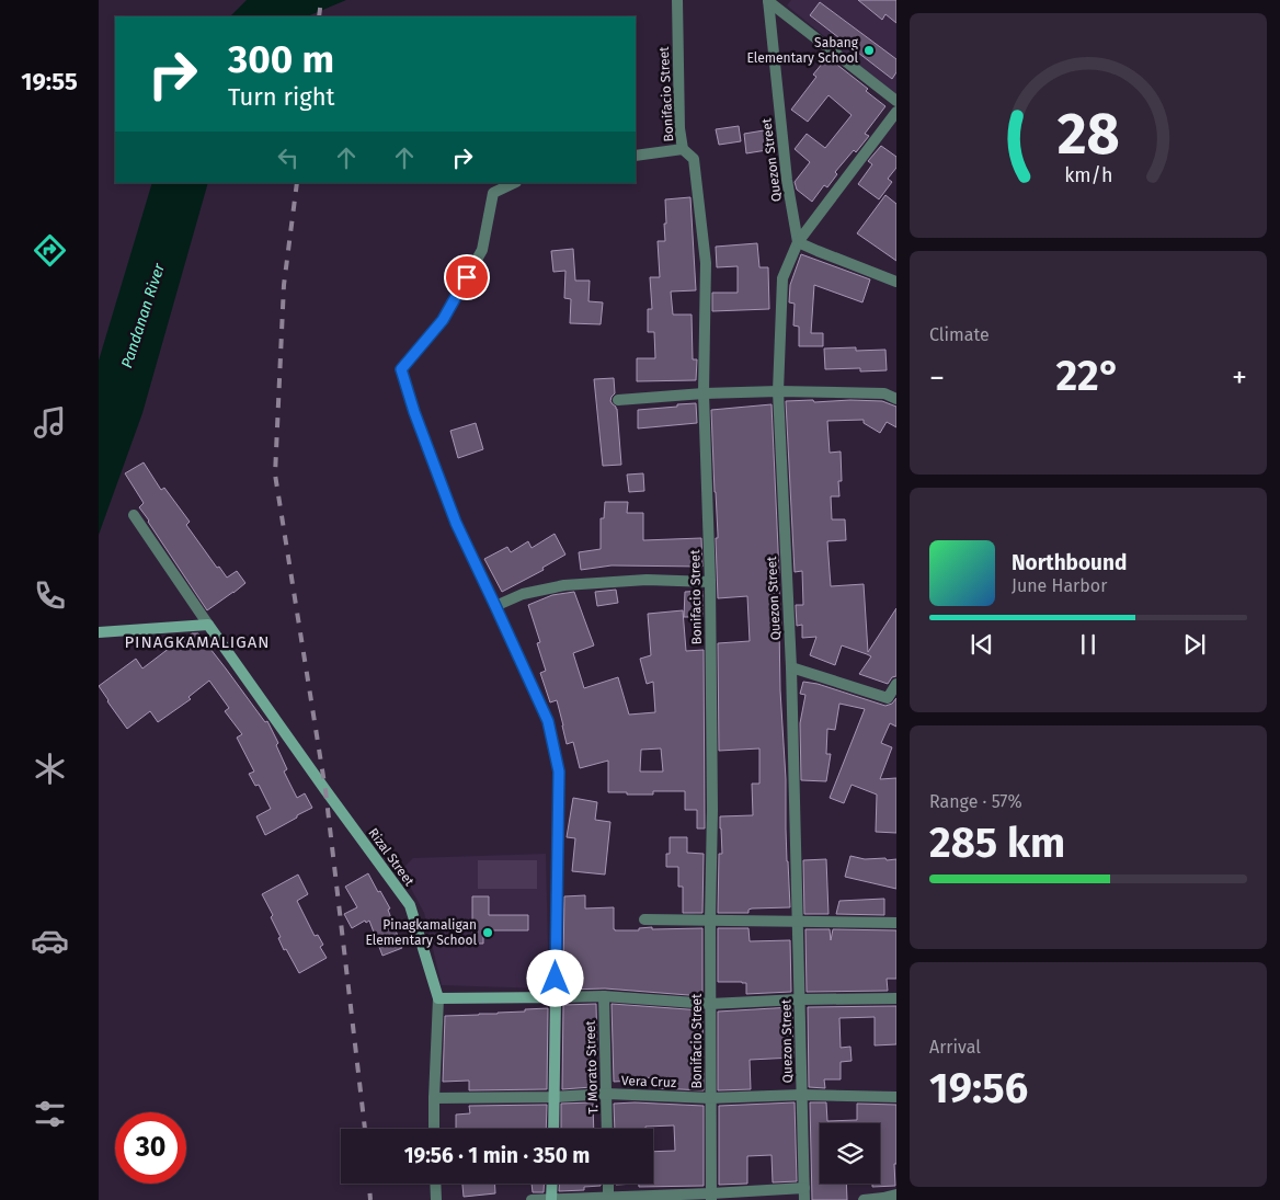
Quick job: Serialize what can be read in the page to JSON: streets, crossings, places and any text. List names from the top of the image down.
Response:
{
  "streets": {
    "street": [
      "Bonifacio Street",
      "Quezon Street",
      "Rizal Street",
      "T. Morato Street",
      "Vera Cruz"
    ]
  },
  "crossings": [
    ["Bonifacio Street", "Vera Cruz"],
    ["Quezon Street", "Vera Cruz"],
    ["T. Morato Street", "Vera Cruz"]
  ],
  "districts": ["PINAGKAMALIGAN"],
  "water": ["Pandanan River"],
  "places": ["Sabang Elementary School", "Pinagkamaligan Elementary School"],
  "page": {
    "tabs": "19:55",
    "turn": ["300 m", "Turn right"],
    "tile": [
      "Climate",
      ["Range · 57%", "285 km"],
      ["Arrival", "19:56"]
    ],
    "heat": ["−", "22°", "+"],
    "song": ["Northbound", "June Harbor"],
    "limit": "30",
    "trip": "19:56 · 1 min · 350 m",
    "gauge": ["28", "km/h"]
  }
}
